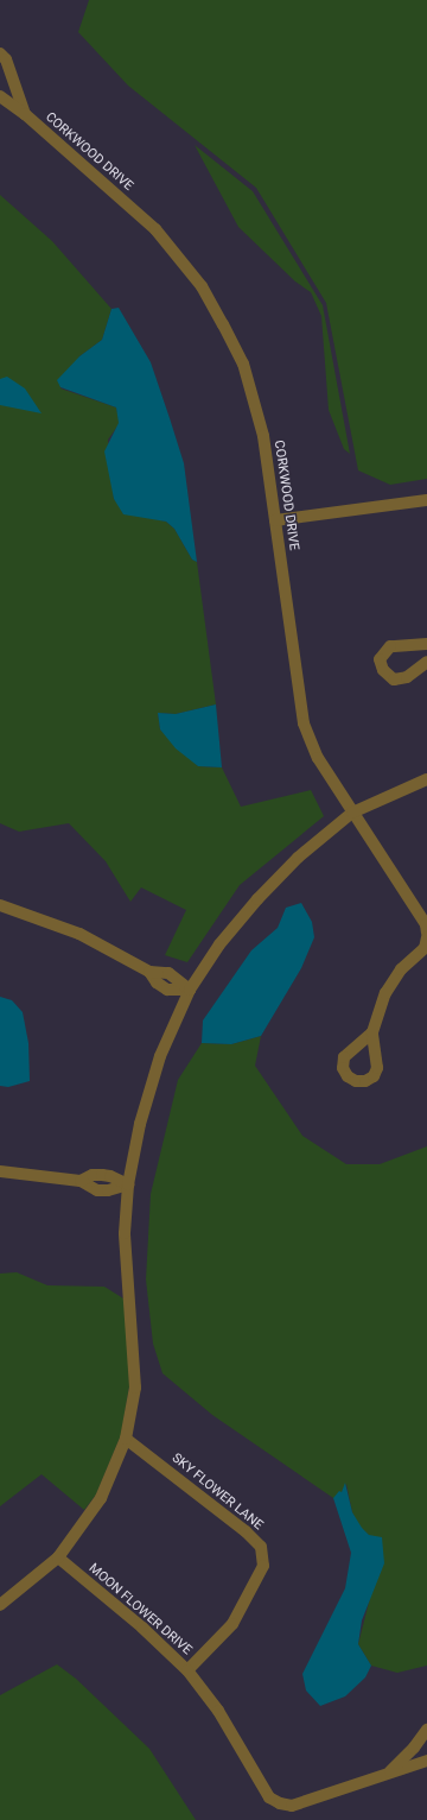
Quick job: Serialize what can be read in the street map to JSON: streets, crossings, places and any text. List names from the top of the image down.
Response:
{
  "streets": {
    "street": ["CORKWOOD DRIVE", "SKY FLOWER LANE", "MOON FLOWER DRIVE"]
  },
  "crossings": [
    ["SKY FLOWER LANE", "MOON FLOWER DRIVE"]
  ]
}
